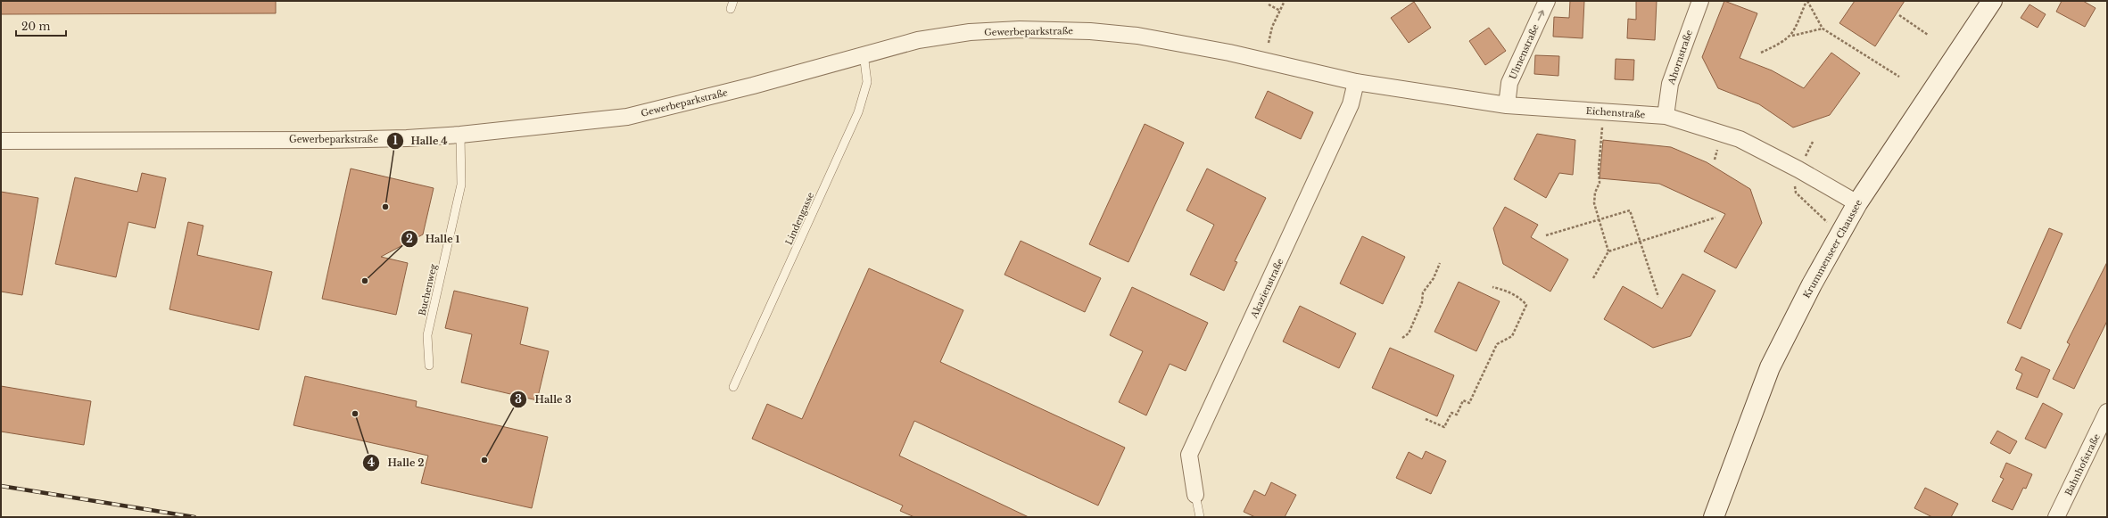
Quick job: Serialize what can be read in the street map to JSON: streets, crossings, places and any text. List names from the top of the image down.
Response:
{
  "streets": {
    "main road": ["Krummenseer Chaussee"],
    "street": [
      "Gewerbeparkstraße",
      "Ulmenstraße",
      "Ahornstraße",
      "Eichenstraße",
      "Akazienstraße",
      "Bahnhofstraße"
    ],
    "lane": ["Lindengasse", "Buchenweg"]
  },
  "crossings": [
    ["Gewerbeparkstraße", "Eichenstraße"],
    ["Gewerbeparkstraße", "Lindengasse"],
    ["Gewerbeparkstraße", "Akazienstraße"],
    ["Gewerbeparkstraße", "Buchenweg"],
    ["Ulmenstraße", "Eichenstraße"],
    ["Ahornstraße", "Eichenstraße"],
    ["Eichenstraße", "Krummenseer Chaussee"],
    ["Eichenstraße", "Akazienstraße"]
  ],
  "one_way": ["Ulmenstraße"],
  "places": [
    "Halle 4",
    "Halle 1",
    "Halle 2",
    "Halle 3"
  ],
  "scale_bar": "20 m"
}
